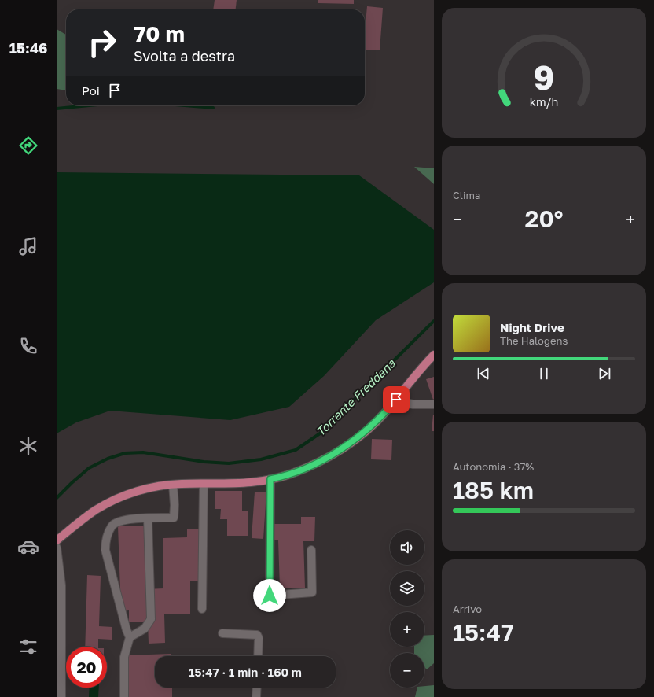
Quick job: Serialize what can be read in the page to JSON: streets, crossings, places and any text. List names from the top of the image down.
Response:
{
  "water": ["Torrente Freddana"],
  "page": {
    "tabs": "15:46",
    "turn": ["70 m", "Svolta a destra"],
    "then": "Poi",
    "tile": [
      "Clima",
      ["Autonomia · 37%", "185 km"],
      ["Arrivo", "15:47"]
    ],
    "heat": ["−", "20°", "+"],
    "song": ["Night Drive", "The Halogens"],
    "map_buttons": ["+", "−"],
    "limit": "20",
    "trip": "15:47 · 1 min · 160 m",
    "gauge": ["9", "km/h"]
  }
}
